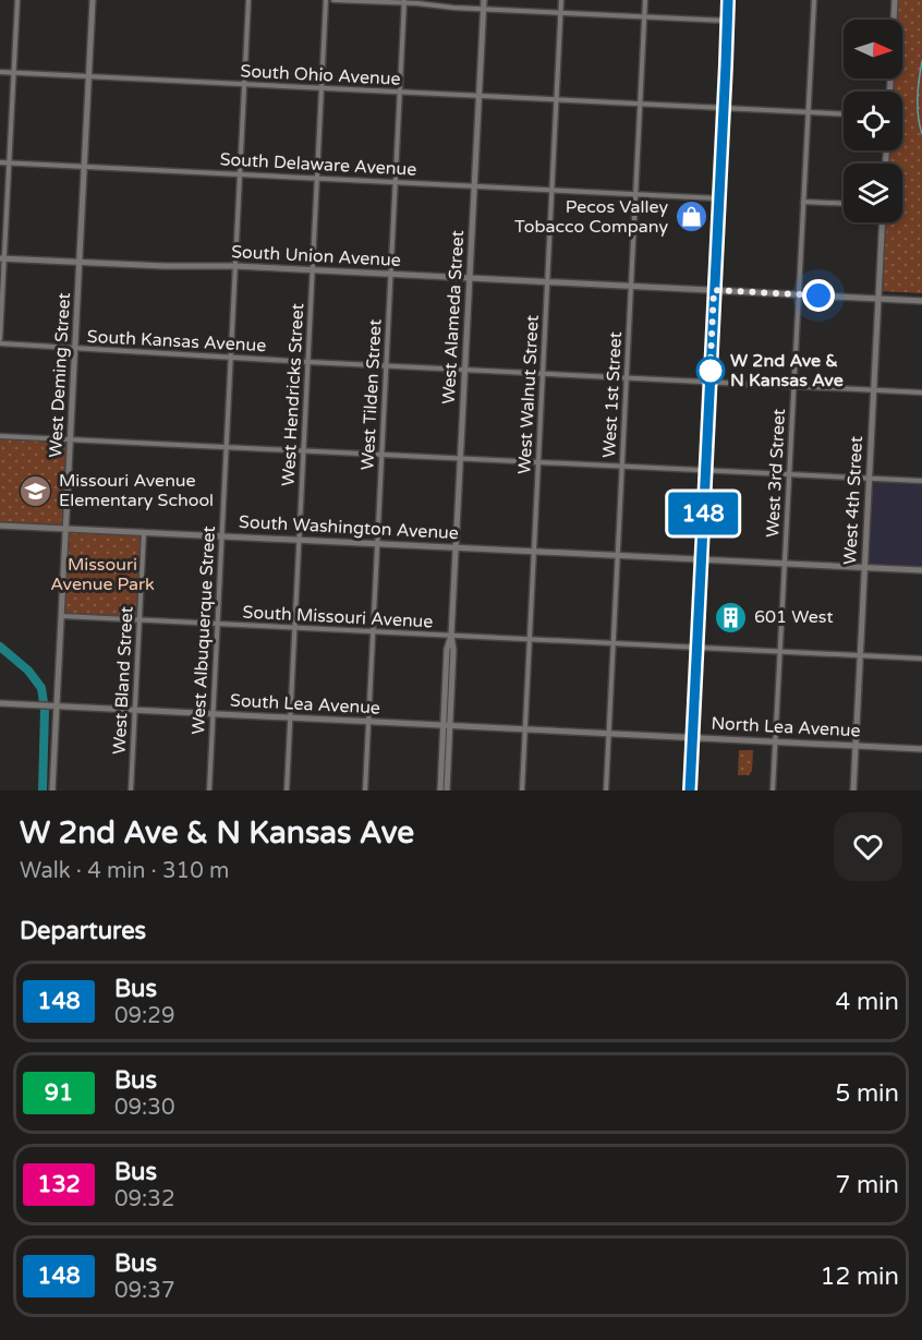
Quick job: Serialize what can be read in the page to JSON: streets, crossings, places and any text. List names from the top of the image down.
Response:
{
  "streets": {
    "street": [
      "South Ohio Avenue",
      "South Delaware Avenue",
      "South Union Avenue",
      "West Alameda Street",
      "South Kansas Avenue",
      "West Deming Street",
      "West Hendricks Street",
      "West Tilden Street",
      "West Walnut Street",
      "West 1st Street",
      "West 3rd Street",
      "West 4th Street",
      "South Washington Avenue",
      "South Missouri Avenue",
      "West Albuquerque Street",
      "West Bland Street",
      "South Lea Avenue",
      "North Lea Avenue"
    ]
  },
  "crossings": [
    ["South Ohio Avenue", "West Alameda Street"],
    ["South Ohio Avenue", "West Deming Street"],
    ["South Ohio Avenue", "West Hendricks Street"],
    ["South Ohio Avenue", "West Tilden Street"],
    ["South Ohio Avenue", "West Walnut Street"],
    ["South Ohio Avenue", "West 1st Street"],
    ["South Ohio Avenue", "West 3rd Street"],
    ["South Ohio Avenue", "West Albuquerque Street"],
    ["South Delaware Avenue", "West Alameda Street"],
    ["South Delaware Avenue", "West Deming Street"],
    ["South Delaware Avenue", "West Hendricks Street"],
    ["South Delaware Avenue", "West Tilden Street"],
    ["South Delaware Avenue", "West Walnut Street"],
    ["South Delaware Avenue", "West 1st Street"],
    ["South Delaware Avenue", "West Albuquerque Street"],
    ["South Union Avenue", "West Alameda Street"],
    ["South Union Avenue", "West Deming Street"],
    ["South Union Avenue", "West Hendricks Street"],
    ["South Union Avenue", "West Tilden Street"],
    ["South Union Avenue", "West Walnut Street"],
    ["South Union Avenue", "West 1st Street"],
    ["South Union Avenue", "West 3rd Street"],
    ["South Union Avenue", "West 4th Street"],
    ["South Union Avenue", "West Albuquerque Street"],
    ["West Alameda Street", "South Kansas Avenue"],
    ["West Alameda Street", "South Washington Avenue"],
    ["West Alameda Street", "South Missouri Avenue"],
    ["West Alameda Street", "South Lea Avenue"],
    ["South Kansas Avenue", "West Deming Street"],
    ["South Kansas Avenue", "West Hendricks Street"],
    ["South Kansas Avenue", "West Tilden Street"],
    ["South Kansas Avenue", "West Walnut Street"],
    ["South Kansas Avenue", "West 1st Street"],
    ["South Kansas Avenue", "West 3rd Street"],
    ["South Kansas Avenue", "West 4th Street"],
    ["South Kansas Avenue", "West Albuquerque Street"],
    ["West Deming Street", "South Washington Avenue"],
    ["West Deming Street", "South Missouri Avenue"],
    ["West Deming Street", "South Lea Avenue"],
    ["West Hendricks Street", "South Washington Avenue"],
    ["West Hendricks Street", "South Missouri Avenue"],
    ["West Hendricks Street", "South Lea Avenue"],
    ["West Tilden Street", "South Washington Avenue"],
    ["West Tilden Street", "South Missouri Avenue"],
    ["West Tilden Street", "South Lea Avenue"],
    ["West Walnut Street", "South Washington Avenue"],
    ["West Walnut Street", "South Missouri Avenue"],
    ["West Walnut Street", "South Lea Avenue"],
    ["West 1st Street", "South Washington Avenue"],
    ["West 1st Street", "South Missouri Avenue"],
    ["West 1st Street", "South Lea Avenue"],
    ["West 1st Street", "North Lea Avenue"],
    ["West 3rd Street", "South Washington Avenue"],
    ["West 3rd Street", "South Missouri Avenue"],
    ["West 3rd Street", "North Lea Avenue"],
    ["West 4th Street", "South Washington Avenue"],
    ["West 4th Street", "South Missouri Avenue"],
    ["West 4th Street", "North Lea Avenue"],
    ["South Washington Avenue", "West Albuquerque Street"],
    ["South Washington Avenue", "West Bland Street"],
    ["South Missouri Avenue", "West Albuquerque Street"],
    ["South Missouri Avenue", "West Bland Street"],
    ["West Albuquerque Street", "South Lea Avenue"],
    ["West Bland Street", "South Lea Avenue"],
    ["South Lea Avenue", "North Lea Avenue"]
  ],
  "parks": ["Missouri Avenue Park"],
  "places": {
    "shop": ["Pecos Valley Tobacco Company"],
    "other": ["W 2nd Ave & N Kansas Ave"],
    "school or university": ["Missouri Avenue Elementary School"],
    "building": ["601 West"]
  },
  "lines": ["bus line 148"],
  "north": "right",
  "page": {
    "on_map": "148",
    "heading": [
      ["W 2nd Ave & N Kansas Ave", "Walk · 4 min · 310 m"],
      "Departures"
    ],
    "list": [
      {
        "mark": "148",
        "name": "Bus",
        "note": "09:29",
        "value": "4 min"
      },
      {
        "mark": "91",
        "name": "Bus",
        "note": "09:30",
        "value": "5 min"
      },
      {
        "mark": "132",
        "name": "Bus",
        "note": "09:32",
        "value": "7 min"
      },
      {
        "mark": "148",
        "name": "Bus",
        "note": "09:37",
        "value": "12 min"
      }
    ]
  }
}
